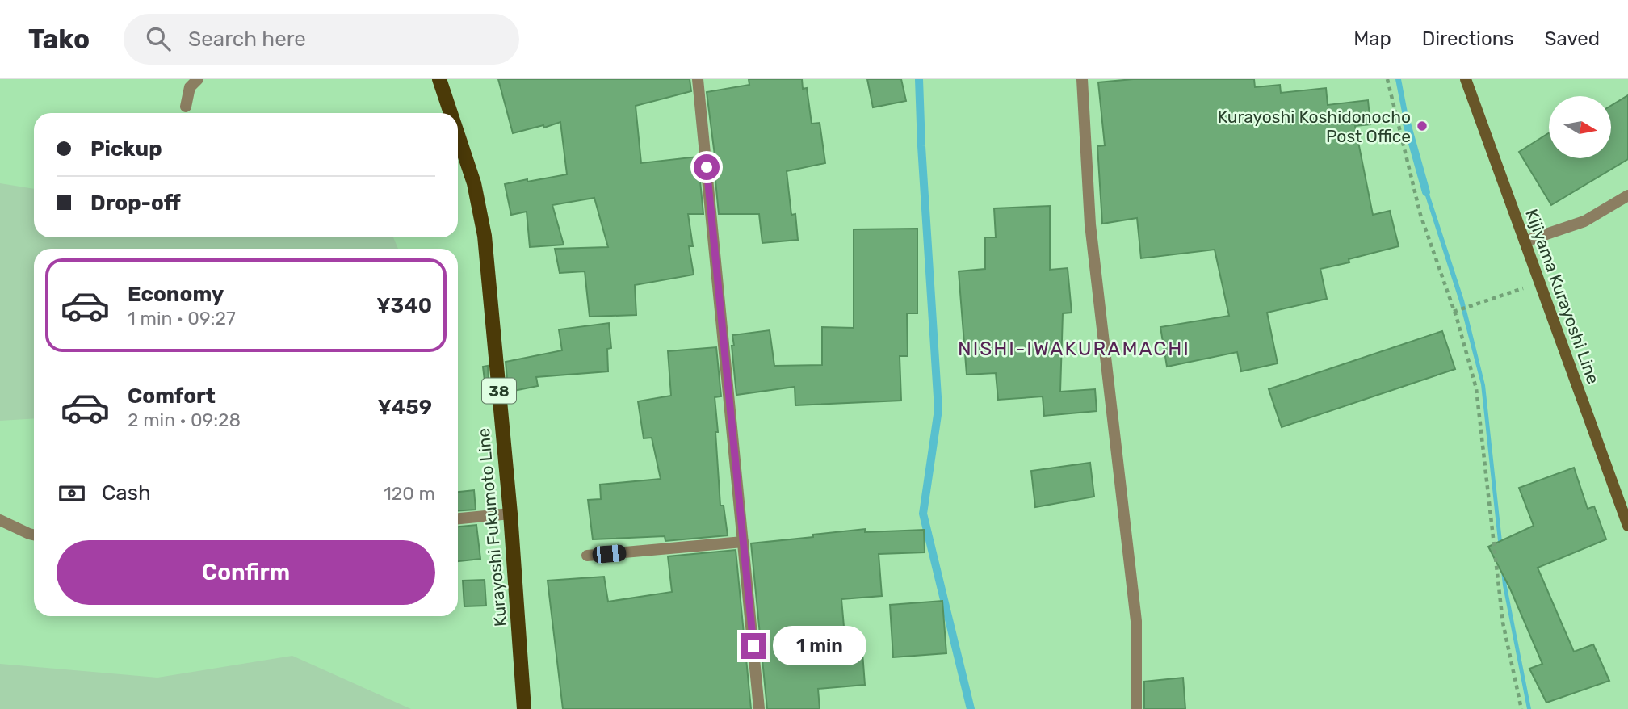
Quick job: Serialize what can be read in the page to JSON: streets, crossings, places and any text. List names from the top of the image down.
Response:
{
  "streets": {
    "main road": ["Kijiyama Kurayoshi Line", "38", "Kurayoshi Fukumoto Line"]
  },
  "districts": ["NISHI-IWAKURAMACHI"],
  "places": ["Kurayoshi Koshidonocho Post Office"],
  "north": "right",
  "page": {
    "header": "Tako",
    "search": "Search here",
    "nav": ["Map", "Directions", "Saved"],
    "banner": ["Pickup", "Drop-off"],
    "list": [
      {
        "name": "Economy",
        "note": "1 min · 09:27",
        "value": "¥340"
      },
      {
        "name": "Comfort",
        "note": "2 min · 09:28",
        "value": "¥459"
      }
    ],
    "pay": ["Cash", "120 m"],
    "buttons": "Confirm",
    "bubble": "1 min"
  }
}
